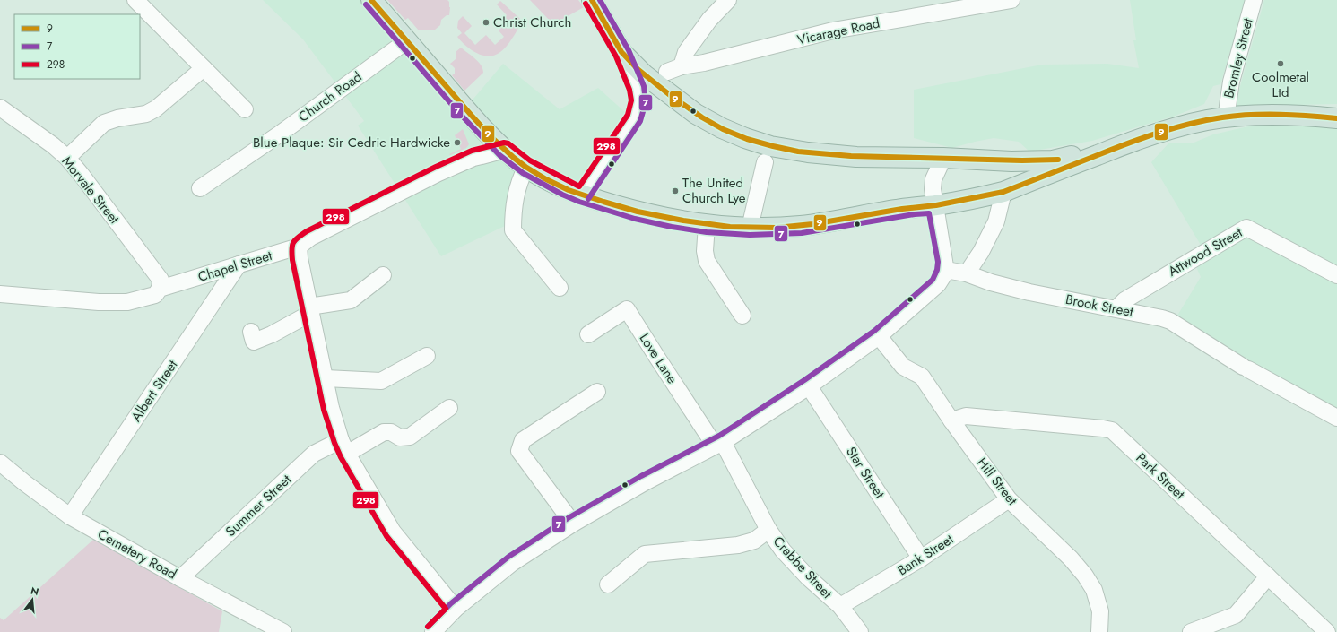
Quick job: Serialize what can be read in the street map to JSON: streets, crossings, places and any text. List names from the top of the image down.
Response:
{
  "streets": {
    "street": [
      "Vicarage Road",
      "Bromley Street",
      "Church Road",
      "Morvale Street",
      "Attwood Street",
      "Chapel Street",
      "Brook Street",
      "Love Lane",
      "Albert Street",
      "Star Street",
      "Park Street",
      "Hill Street",
      "Summer Street",
      "Cemetery Road",
      "Bank Street",
      "Crabbe Street"
    ]
  },
  "crossings": [
    ["Morvale Street", "Chapel Street"],
    ["Attwood Street", "Brook Street"],
    ["Chapel Street", "Albert Street"],
    ["Love Lane", "Crabbe Street"],
    ["Albert Street", "Cemetery Road"],
    ["Star Street", "Bank Street"],
    ["Park Street", "Hill Street"],
    ["Hill Street", "Bank Street"],
    ["Summer Street", "Cemetery Road"],
    ["Bank Street", "Crabbe Street"]
  ],
  "places": [
    "Christ Church",
    "Coolmetal Ltd",
    "Blue Plaque: Sir Cedric Hardwicke",
    "The United Church Lye"
  ],
  "lines": ["transit line 9", "transit line 7", "transit line 298"],
  "legend": ["9", "7", "298"],
  "north": "top"
}
